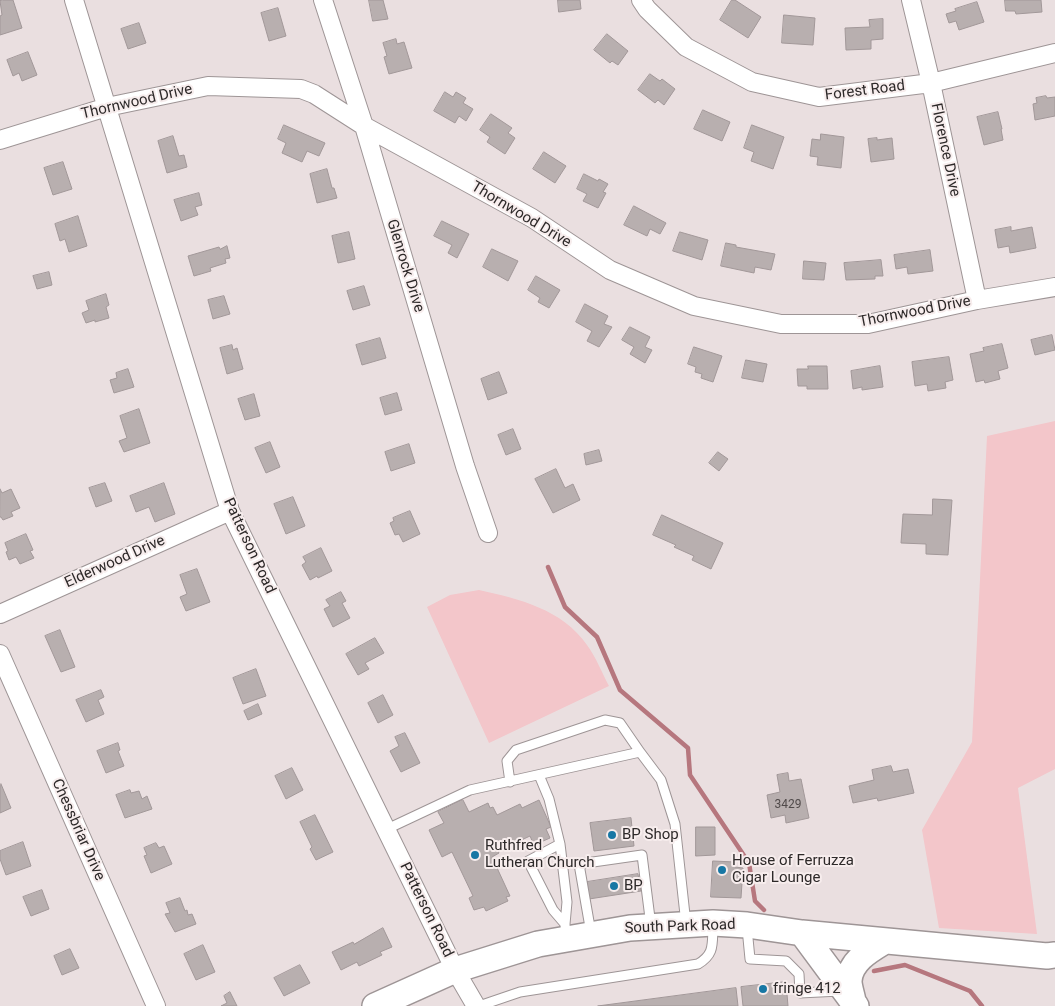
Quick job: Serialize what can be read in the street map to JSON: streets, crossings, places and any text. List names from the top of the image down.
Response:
{
  "streets": {
    "main road": ["South Park Road"],
    "street": [
      "Forest Road",
      "Thornwood Drive",
      "Florence Drive",
      "Glenrock Drive",
      "Patterson Road",
      "Elderwood Drive",
      "Chessbriar Drive"
    ]
  },
  "crossings": [
    ["Forest Road", "Florence Drive"],
    ["Thornwood Drive", "Florence Drive"],
    ["Thornwood Drive", "Glenrock Drive"],
    ["Thornwood Drive", "Patterson Road"],
    ["Patterson Road", "Elderwood Drive"],
    ["Patterson Road", "South Park Road"]
  ],
  "places": [
    "BP Shop",
    "Ruthfred Lutheran Church",
    "House of Ferruzza Cigar Lounge",
    "BP",
    "fringe 412"
  ],
  "house_numbers": ["3429"]
}
